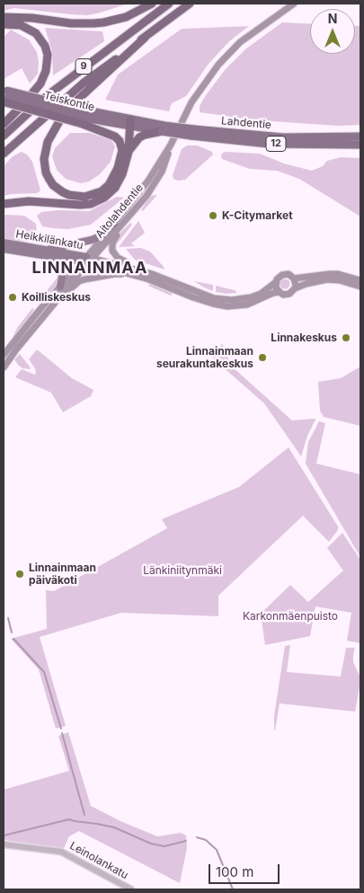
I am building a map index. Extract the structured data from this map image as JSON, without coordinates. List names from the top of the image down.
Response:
{
  "streets": {
    "highway": [
      "9",
      "Teiskontie",
      "Lahdentie",
      "12"
    ],
    "main road": ["Aitolahdentie", "Heikkilänkatu"],
    "street": ["Leinolankatu"]
  },
  "crossings": [
    ["Teiskontie", "Lahdentie"],
    ["Aitolahdentie", "Heikkilänkatu"]
  ],
  "districts": ["LINNAINMAA"],
  "parks": ["Länkiniitynmäki", "Karkonmäenpuisto"],
  "places": [
    "K-Citymarket",
    "Koilliskeskus",
    "Linnakeskus",
    "Linnainmaan seurakuntakeskus",
    "Linnainmaan päiväkoti"
  ],
  "scale_bar": "100 m",
  "north": "top"
}
